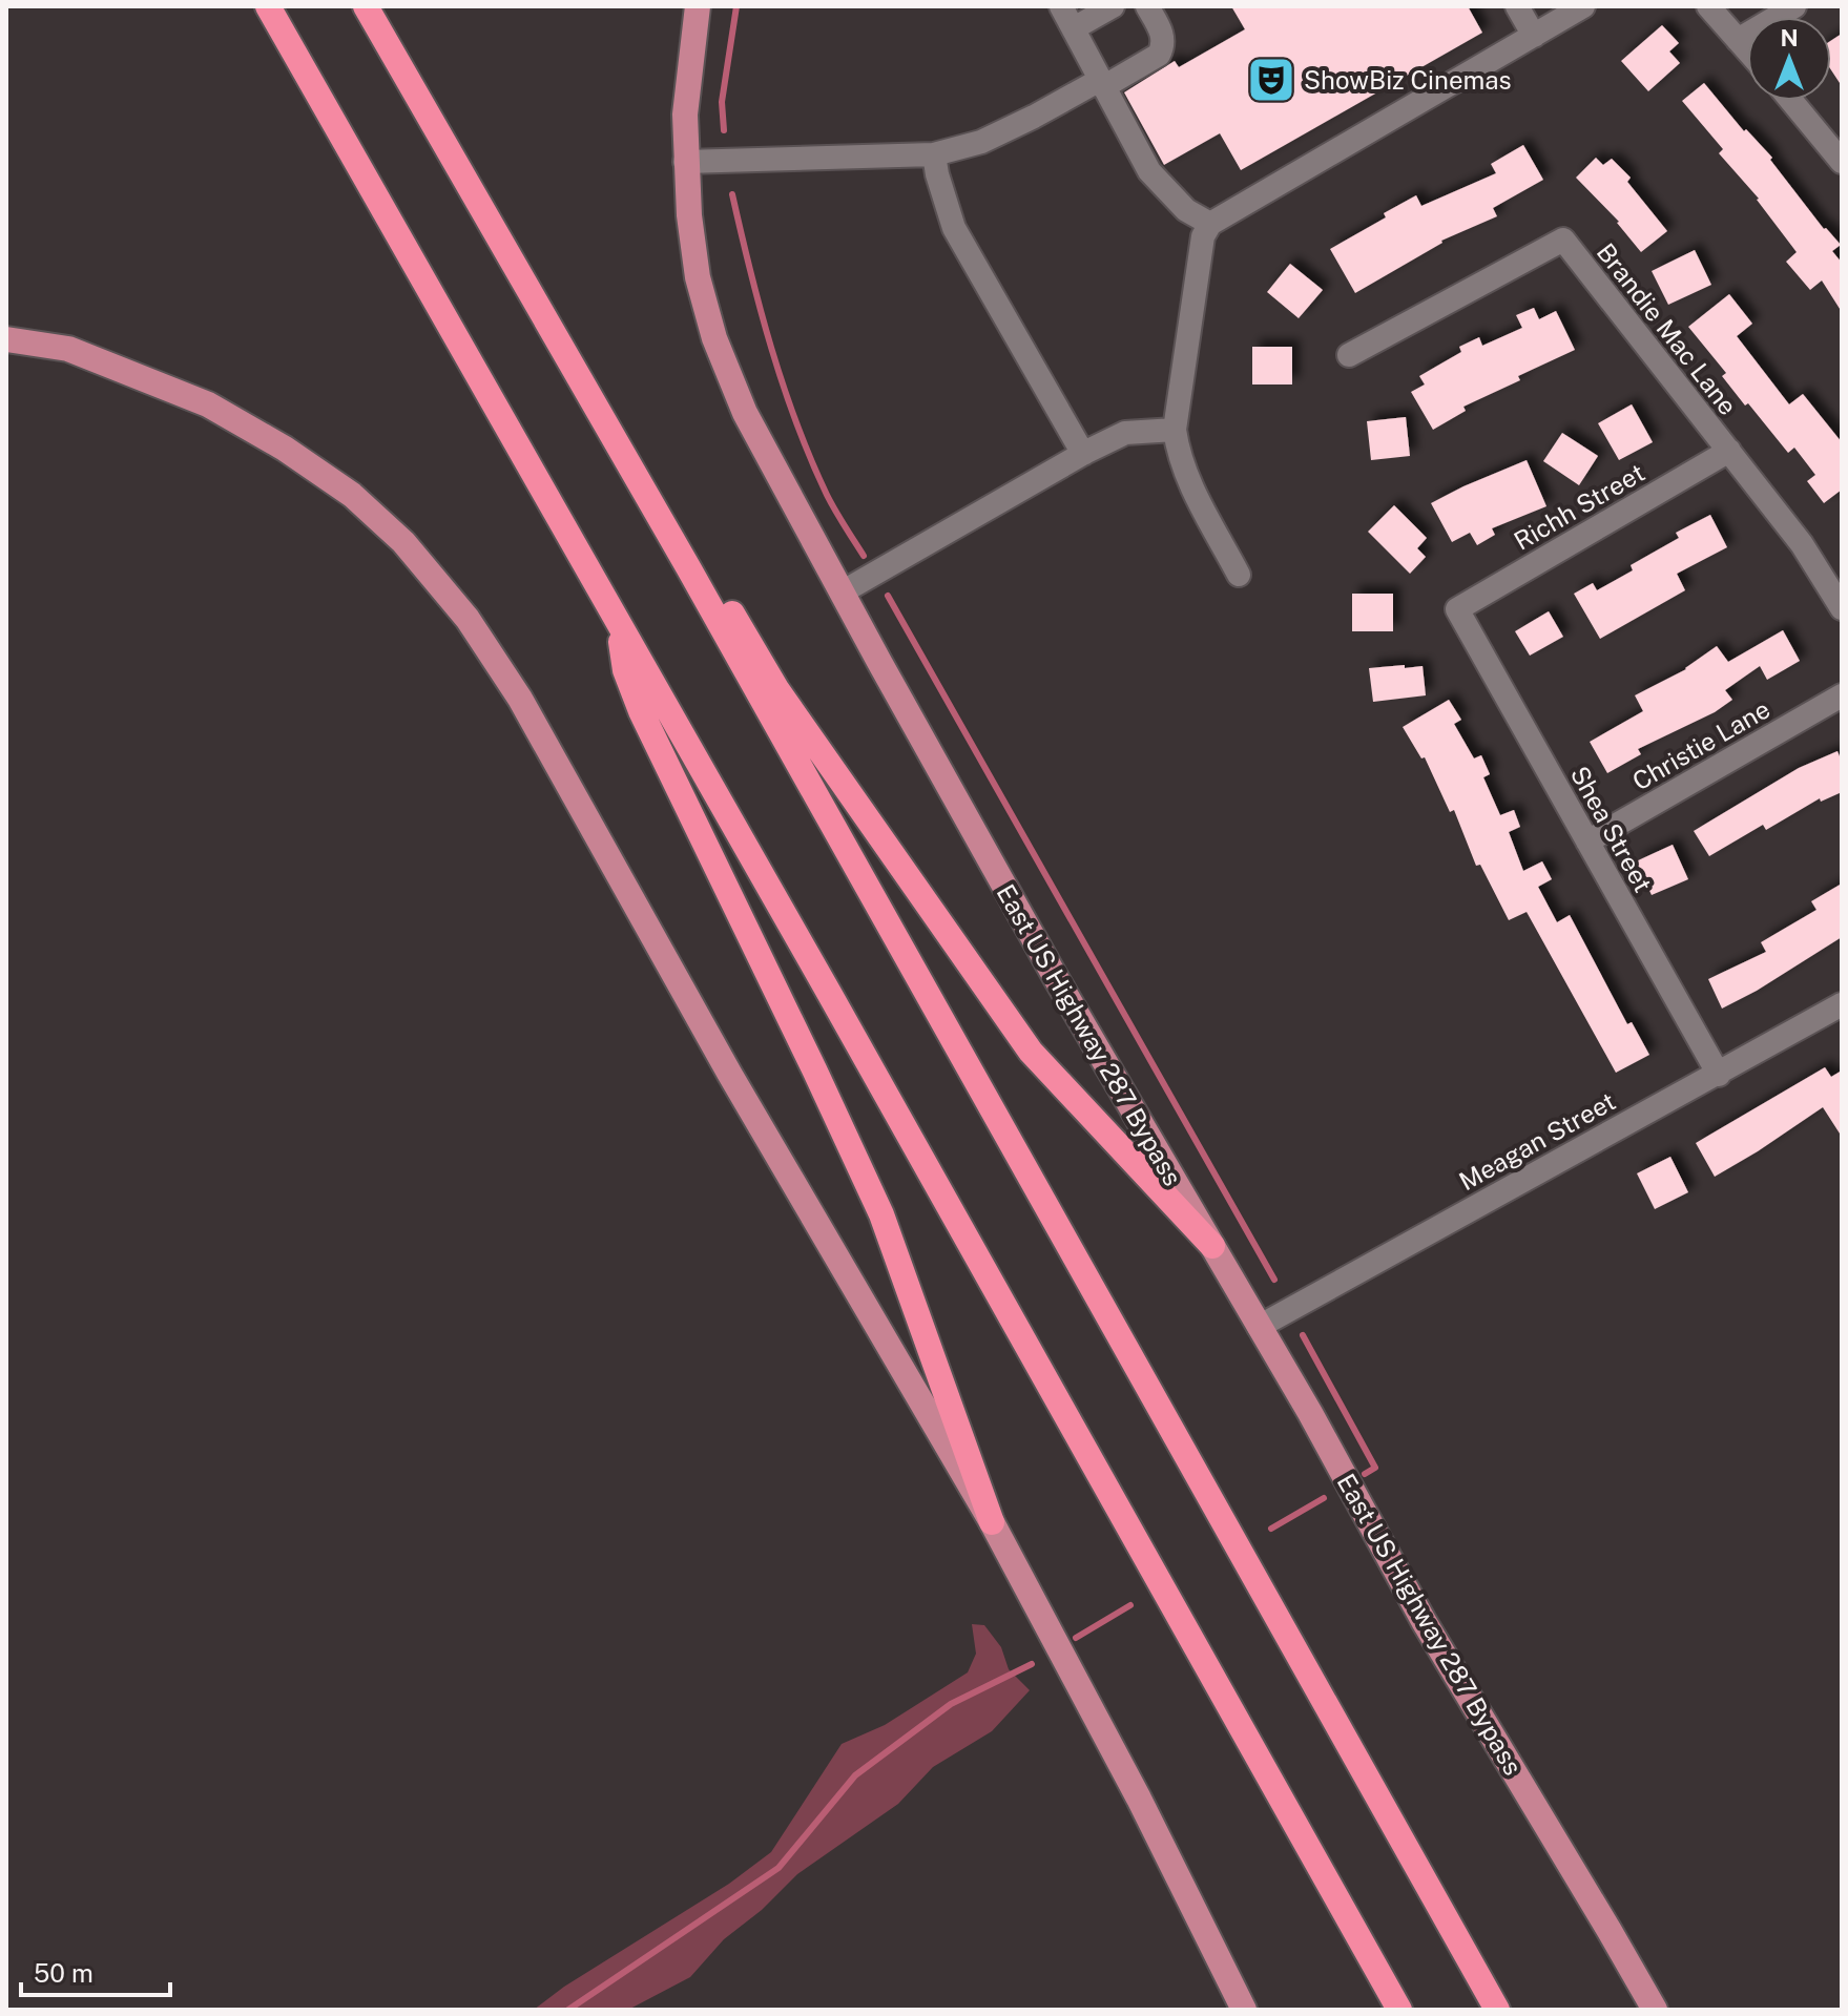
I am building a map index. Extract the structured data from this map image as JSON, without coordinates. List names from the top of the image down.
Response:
{
  "streets": {
    "main road": ["East US Highway 287 Bypass"],
    "street": [
      "Brandie Mac Lane",
      "Richh Street",
      "Christie Lane",
      "Shea Street",
      "Meagan Street"
    ]
  },
  "crossings": [
    ["Brandie Mac Lane", "Richh Street"],
    ["Richh Street", "Shea Street"],
    ["Christie Lane", "Shea Street"],
    ["Shea Street", "Meagan Street"],
    ["East US Highway 287 Bypass", "Meagan Street"]
  ],
  "places": {
    "theatre": ["ShowBiz Cinemas"]
  },
  "scale_bar": "50 m",
  "north": "top"
}
